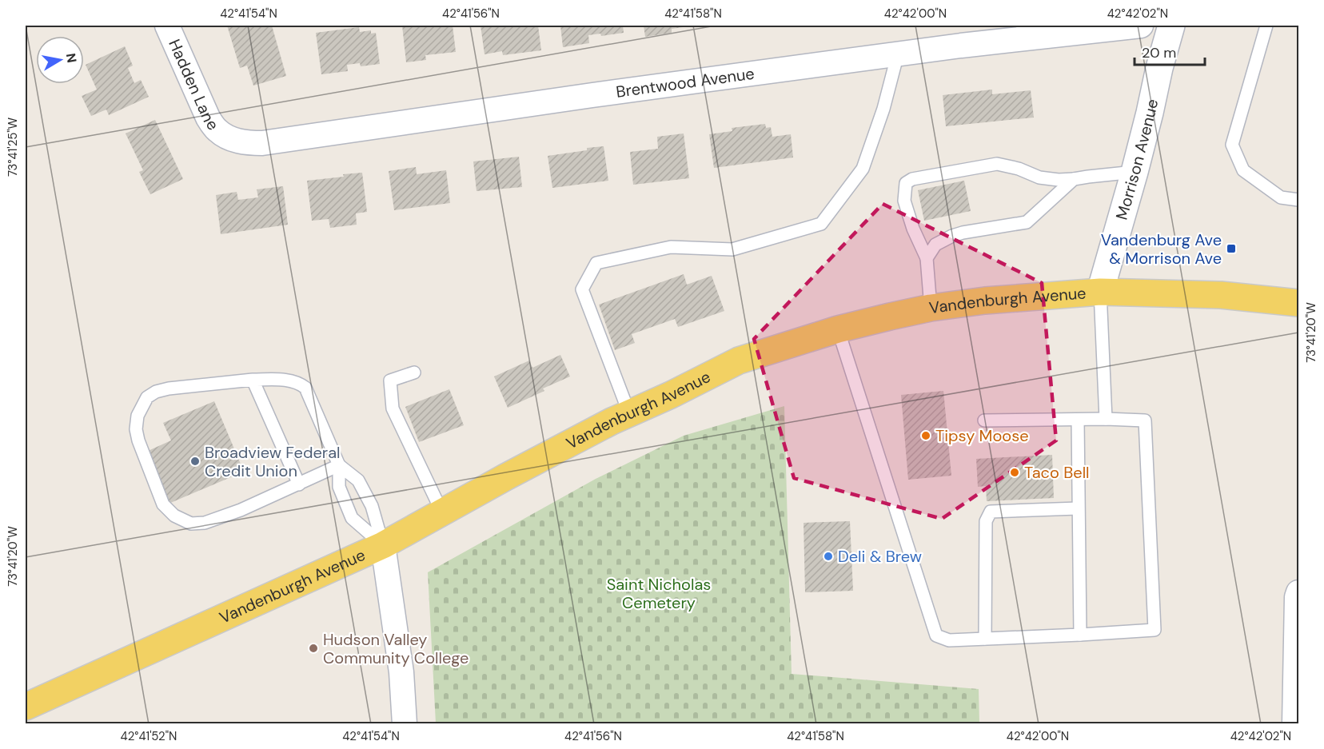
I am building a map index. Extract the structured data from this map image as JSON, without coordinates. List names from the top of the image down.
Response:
{
  "streets": {
    "main road": ["Vandenburgh Avenue"],
    "street": ["Brentwood Avenue", "Hadden Lane", "Morrison Avenue"]
  },
  "crossings": [
    ["Brentwood Avenue", "Hadden Lane"],
    ["Morrison Avenue", "Vandenburgh Avenue"]
  ],
  "parks": ["Saint Nicholas Cemetery"],
  "places": {
    "transit": ["Vandenburg Ave & Morrison Ave"],
    "other": [
      "Tipsy Moose",
      "Broadview Federal Credit Union",
      "Taco Bell",
      "Deli & Brew",
      "Hudson Valley Community College"
    ]
  },
  "scale_bar": "20 m",
  "north": "right",
  "coordinates": [
    "42°41'54\"N",
    "42°41'56\"N",
    "42°41'58\"N",
    "42°42'00\"N",
    "42°42'02\"N",
    "73°41'25\"W",
    "73°41'20\"W",
    "42°41'52\"N"
  ]
}
